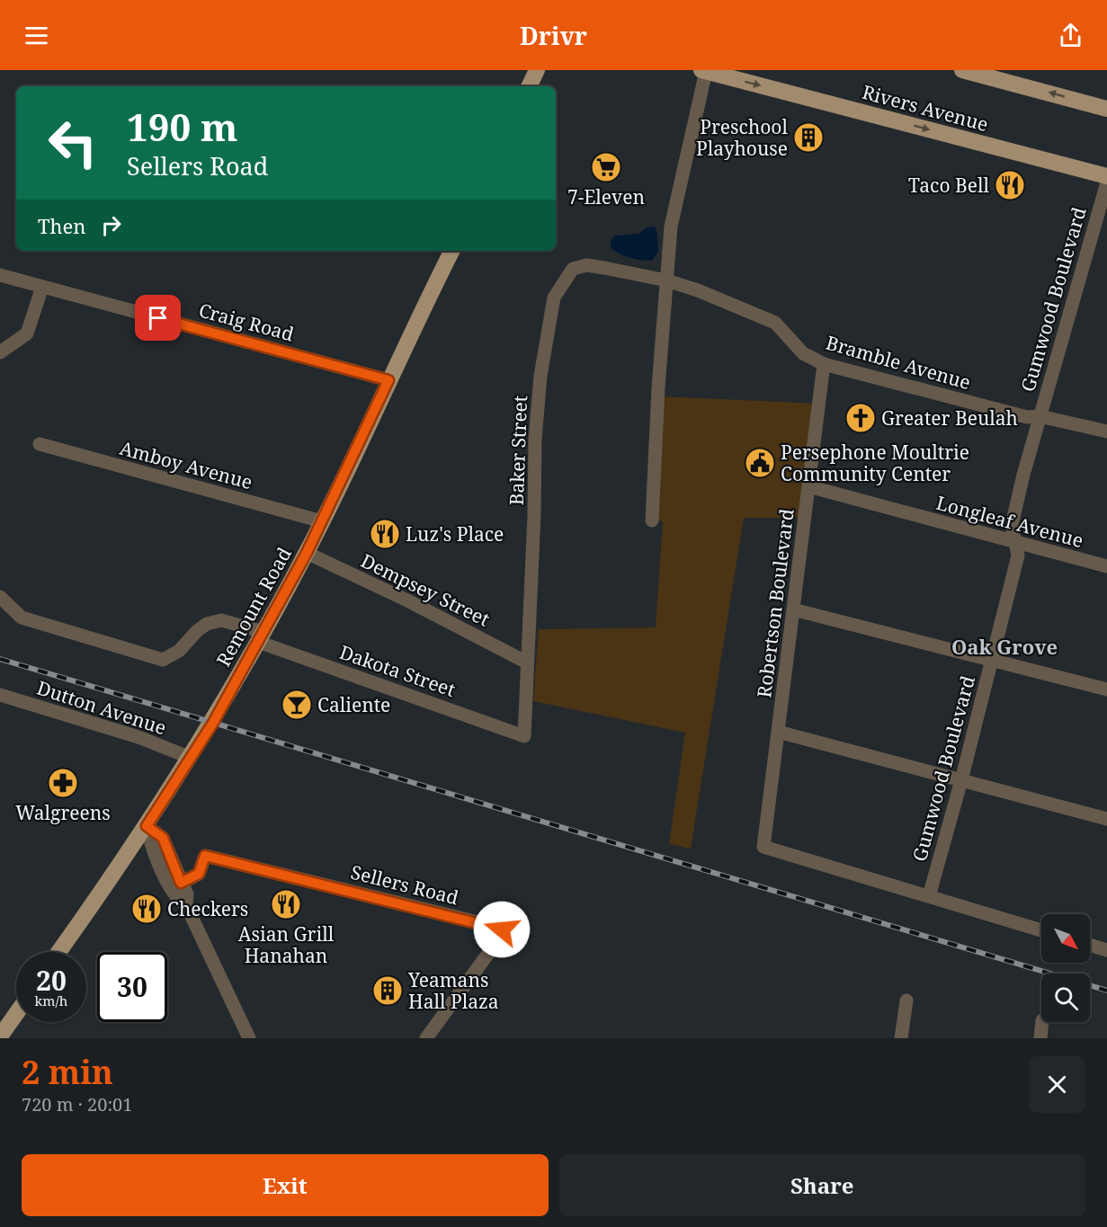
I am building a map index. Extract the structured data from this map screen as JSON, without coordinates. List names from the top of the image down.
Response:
{
  "streets": {
    "main road": ["Rivers Avenue", "Remount Road"],
    "street": [
      "Gumwood Boulevard",
      "Craig Road",
      "Bramble Avenue",
      "Baker Street",
      "Amboy Avenue",
      "Longleaf Avenue",
      "Dempsey Street",
      "Robertson Boulevard",
      "Dakota Street",
      "Dutton Avenue",
      "Sellers Road"
    ]
  },
  "crossings": [
    ["Gumwood Boulevard", "Bramble Avenue"],
    ["Gumwood Boulevard", "Longleaf Avenue"],
    ["Gumwood Boulevard", "Robertson Boulevard"],
    ["Craig Road", "Remount Road"],
    ["Bramble Avenue", "Baker Street"],
    ["Bramble Avenue", "Robertson Boulevard"],
    ["Baker Street", "Dempsey Street"],
    ["Baker Street", "Dakota Street"],
    ["Amboy Avenue", "Remount Road"],
    ["Longleaf Avenue", "Robertson Boulevard"],
    ["Dempsey Street", "Remount Road"],
    ["Remount Road", "Dakota Street"],
    ["Remount Road", "Dutton Avenue"]
  ],
  "districts": ["Oak Grove"],
  "places": {
    "building": ["Preschool Playhouse", "Yeamans Hall Plaza"],
    "supermarket": ["7-Eleven"],
    "restaurant": [
      "Taco Bell",
      "Luz's Place",
      "Asian Grill Hanahan",
      "Checkers"
    ],
    "church": ["Greater Beulah"],
    "public building": ["Persephone Moultrie Community Center"],
    "bar": ["Caliente"],
    "pharmacy": ["Walgreens"]
  },
  "north": "bottom right",
  "page": {
    "header": "Drivr",
    "turn": ["190 m", "Sellers Road"],
    "then": "Then",
    "speed": "20 km/h",
    "limit": "30",
    "heading": ["2 min", "720 m · 20:01"],
    "buttons": ["Exit", "Share"]
  }
}
